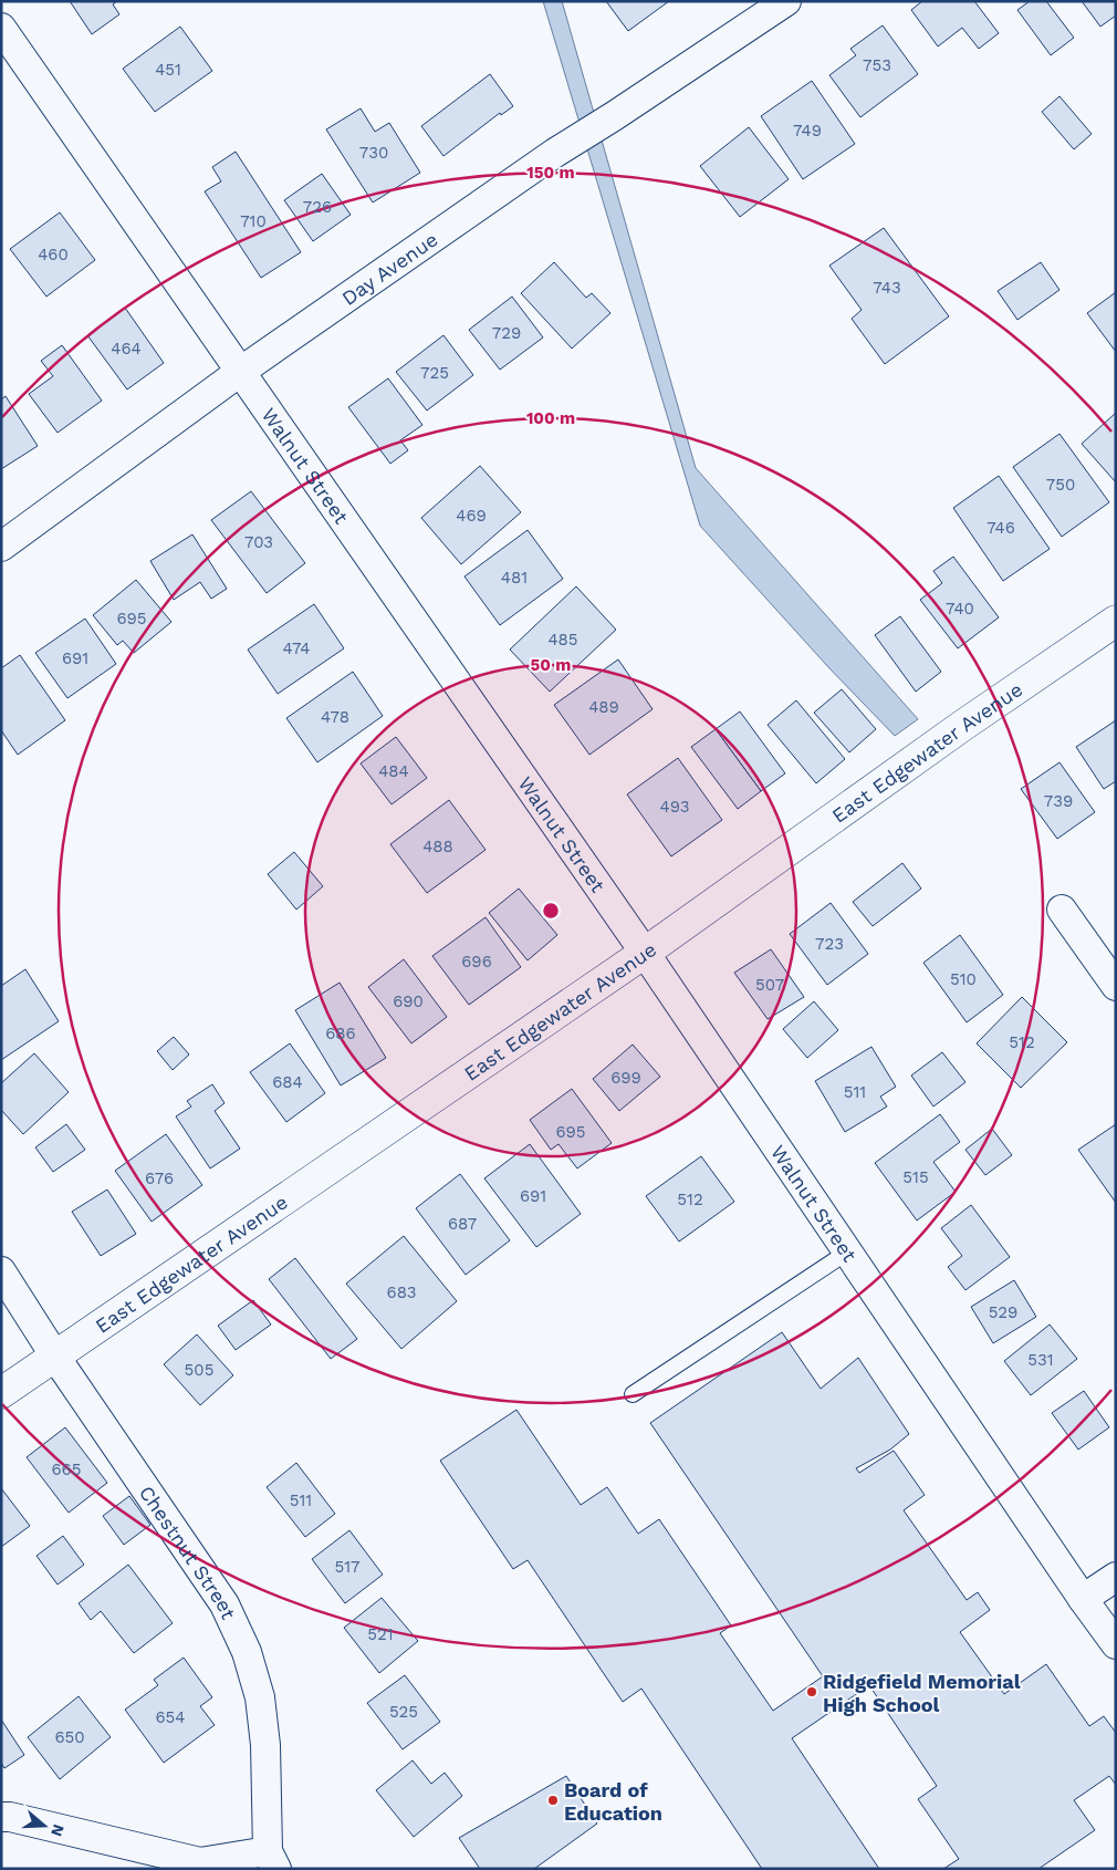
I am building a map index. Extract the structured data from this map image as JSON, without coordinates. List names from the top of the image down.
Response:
{
  "streets": {
    "street": [
      "Day Avenue",
      "Walnut Street",
      "East Edgewater Avenue",
      "Chestnut Street"
    ]
  },
  "crossings": [
    ["Day Avenue", "Walnut Street"],
    ["Walnut Street", "East Edgewater Avenue"],
    ["East Edgewater Avenue", "Chestnut Street"]
  ],
  "places": ["Ridgefield Memorial High School", "Board of Education"],
  "house_numbers": [
    "753",
    "451",
    "749",
    "730",
    "726",
    "710",
    "460",
    "743",
    "729",
    "464",
    "725",
    "750",
    "469",
    "746",
    "703",
    "481",
    "740",
    "695",
    "485",
    "474",
    "691",
    "489",
    "478",
    "484",
    "739",
    "493",
    "488",
    "723",
    "696",
    "510",
    "507",
    "690",
    "686",
    "512",
    "699",
    "684",
    "511",
    "695",
    "515",
    "676",
    "691",
    "512",
    "687",
    "683",
    "529",
    "531",
    "505",
    "665",
    "511",
    "517",
    "521",
    "525",
    "654",
    "650"
  ],
  "north": "right",
  "rings": ["150 m", "100 m", "50 m"]
}
